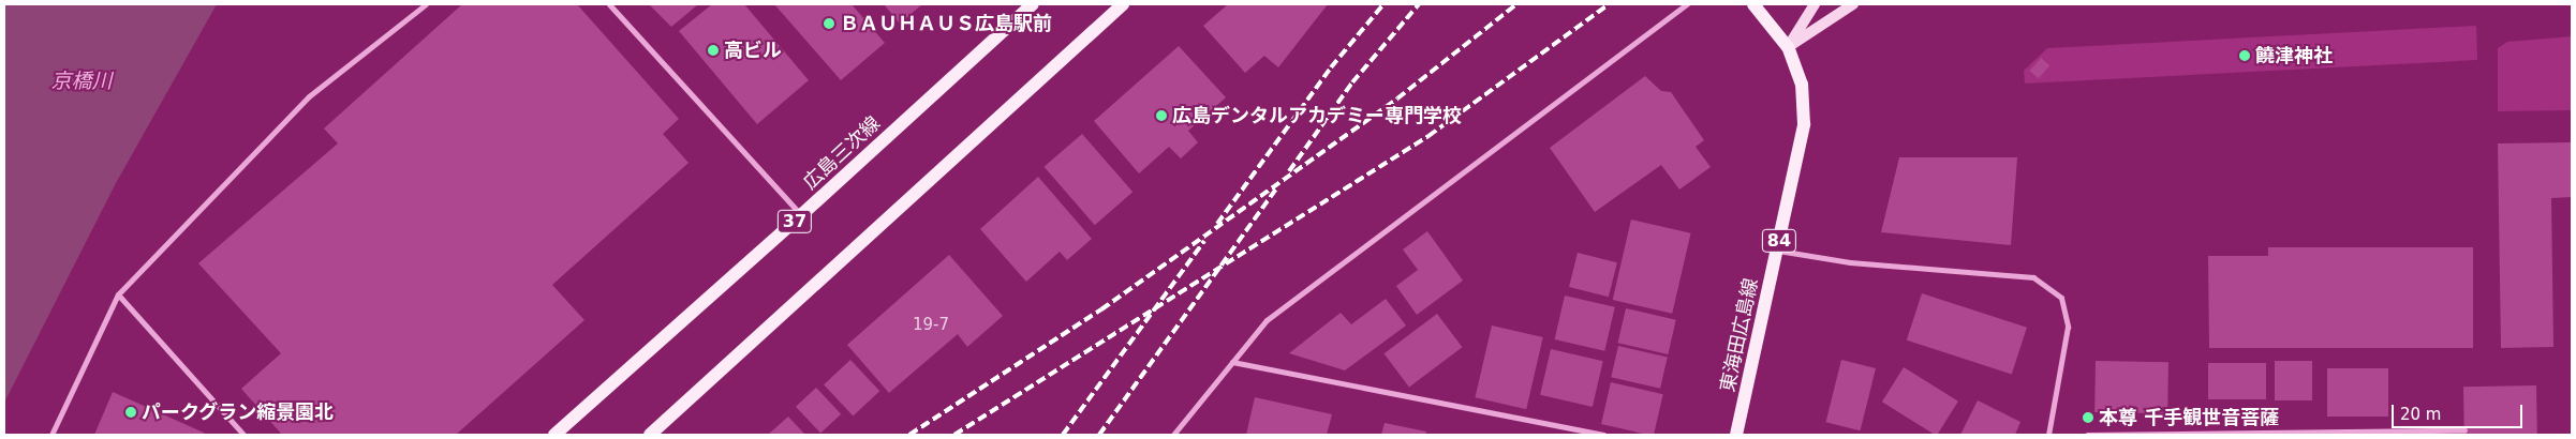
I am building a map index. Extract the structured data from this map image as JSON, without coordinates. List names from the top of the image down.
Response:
{
  "streets": {
    "main road": [
      "広島三次線",
      "37",
      "84",
      "東海田広島線"
    ]
  },
  "water": ["京橋川"],
  "places": [
    "ＢＡＵＨＡＵＳ広島駅前",
    "高ビル",
    "饒津神社",
    "広島デンタルアカデミー専門学校",
    "パークグラン縮景園北",
    "本尊 千手観世音菩薩"
  ],
  "house_numbers": ["19-7"],
  "scale_bar": "20 m"
}
